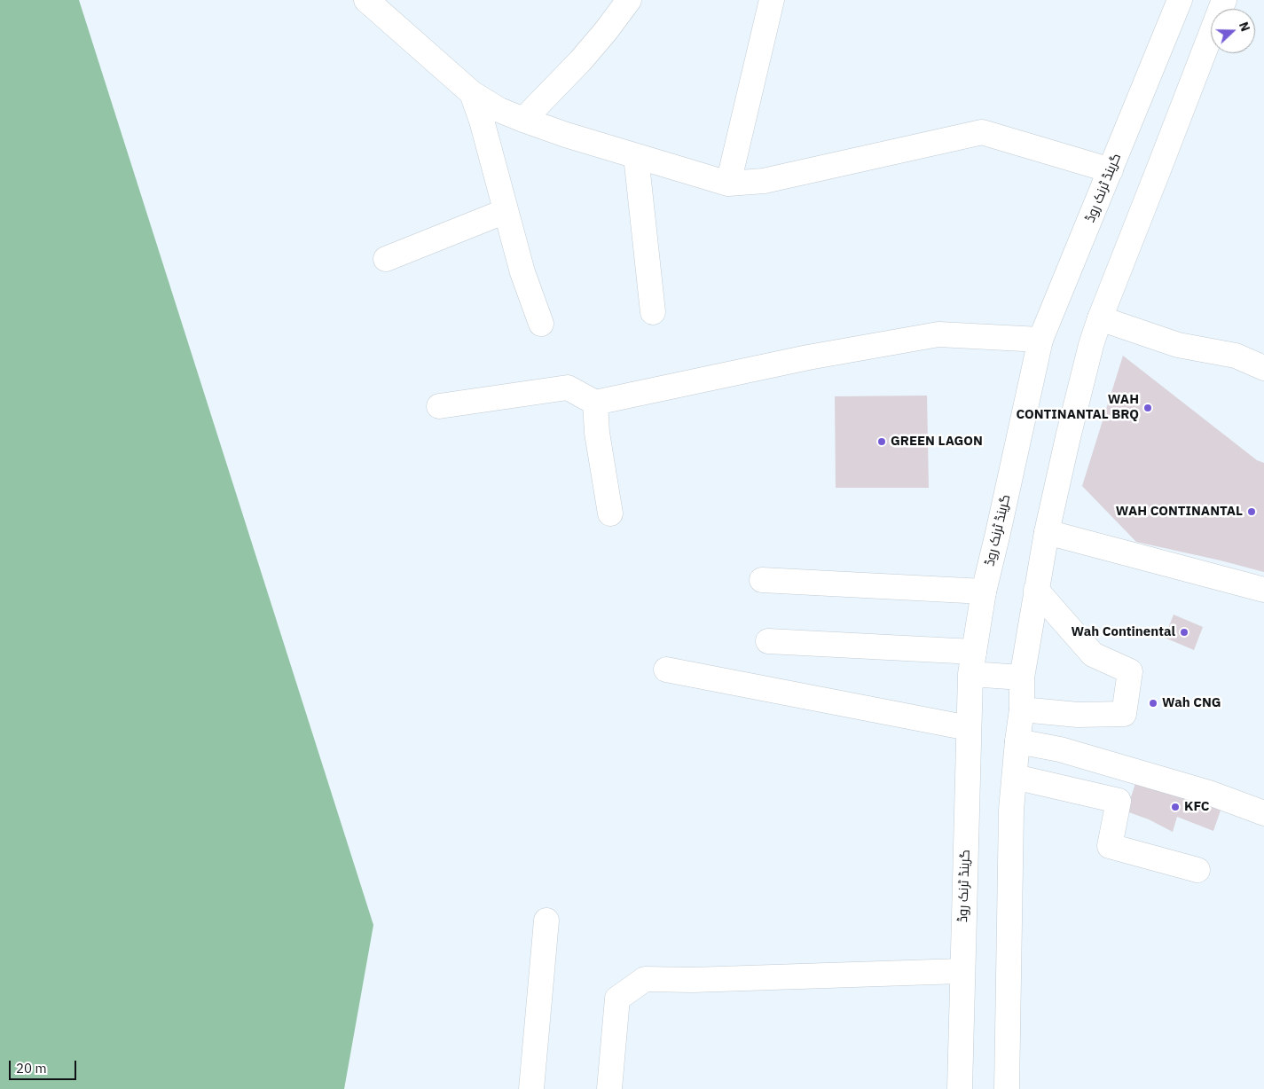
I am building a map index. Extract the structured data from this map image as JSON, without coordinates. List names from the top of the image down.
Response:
{
  "streets": {
    "main road": ["گرینڈ ٹرنک روڈ"]
  },
  "places": [
    "WAH CONTINANTAL BRQ",
    "GREEN LAGON",
    "WAH CONTINANTAL",
    "Wah Continental",
    "Wah CNG",
    "KFC"
  ],
  "scale_bar": "20 m",
  "north": "right"
}
